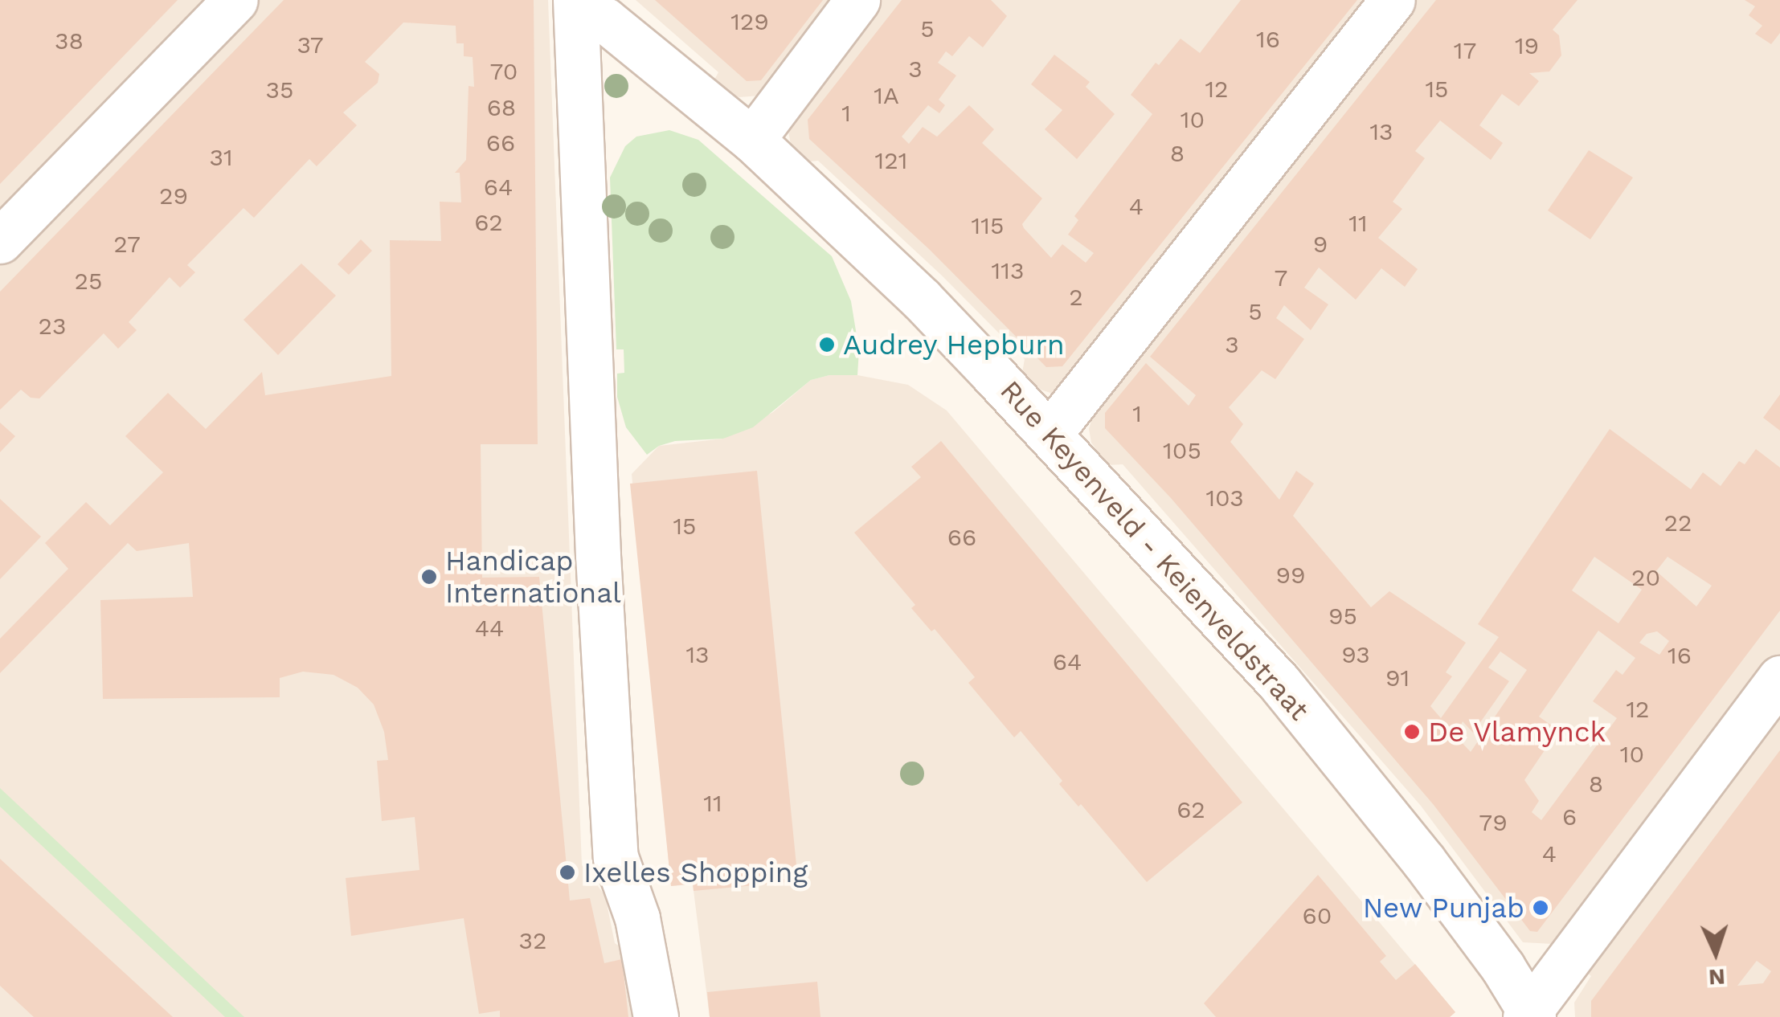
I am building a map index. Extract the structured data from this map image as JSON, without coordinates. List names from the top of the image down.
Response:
{
  "streets": {
    "street": ["Rue Keyenveld - Keienveldstraat"]
  },
  "places": [
    "Audrey Hepburn",
    "Handicap International",
    "De Vlamynck",
    "Ixelles Shopping",
    "New Punjab"
  ],
  "house_numbers": [
    "129",
    "5",
    "16",
    "38",
    "37",
    "19",
    "17",
    "3",
    "70",
    "12",
    "15",
    "35",
    "1A",
    "68",
    "1",
    "10",
    "13",
    "66",
    "8",
    "31",
    "121",
    "64",
    "29",
    "4",
    "62",
    "11",
    "115",
    "27",
    "9",
    "113",
    "7",
    "25",
    "2",
    "5",
    "23",
    "3",
    "1",
    "105",
    "103",
    "22",
    "15",
    "66",
    "99",
    "20",
    "95",
    "44",
    "13",
    "93",
    "16",
    "64",
    "91",
    "12",
    "10",
    "8",
    "11",
    "62",
    "6",
    "79",
    "4",
    "60",
    "32"
  ],
  "north": "bottom"
}
